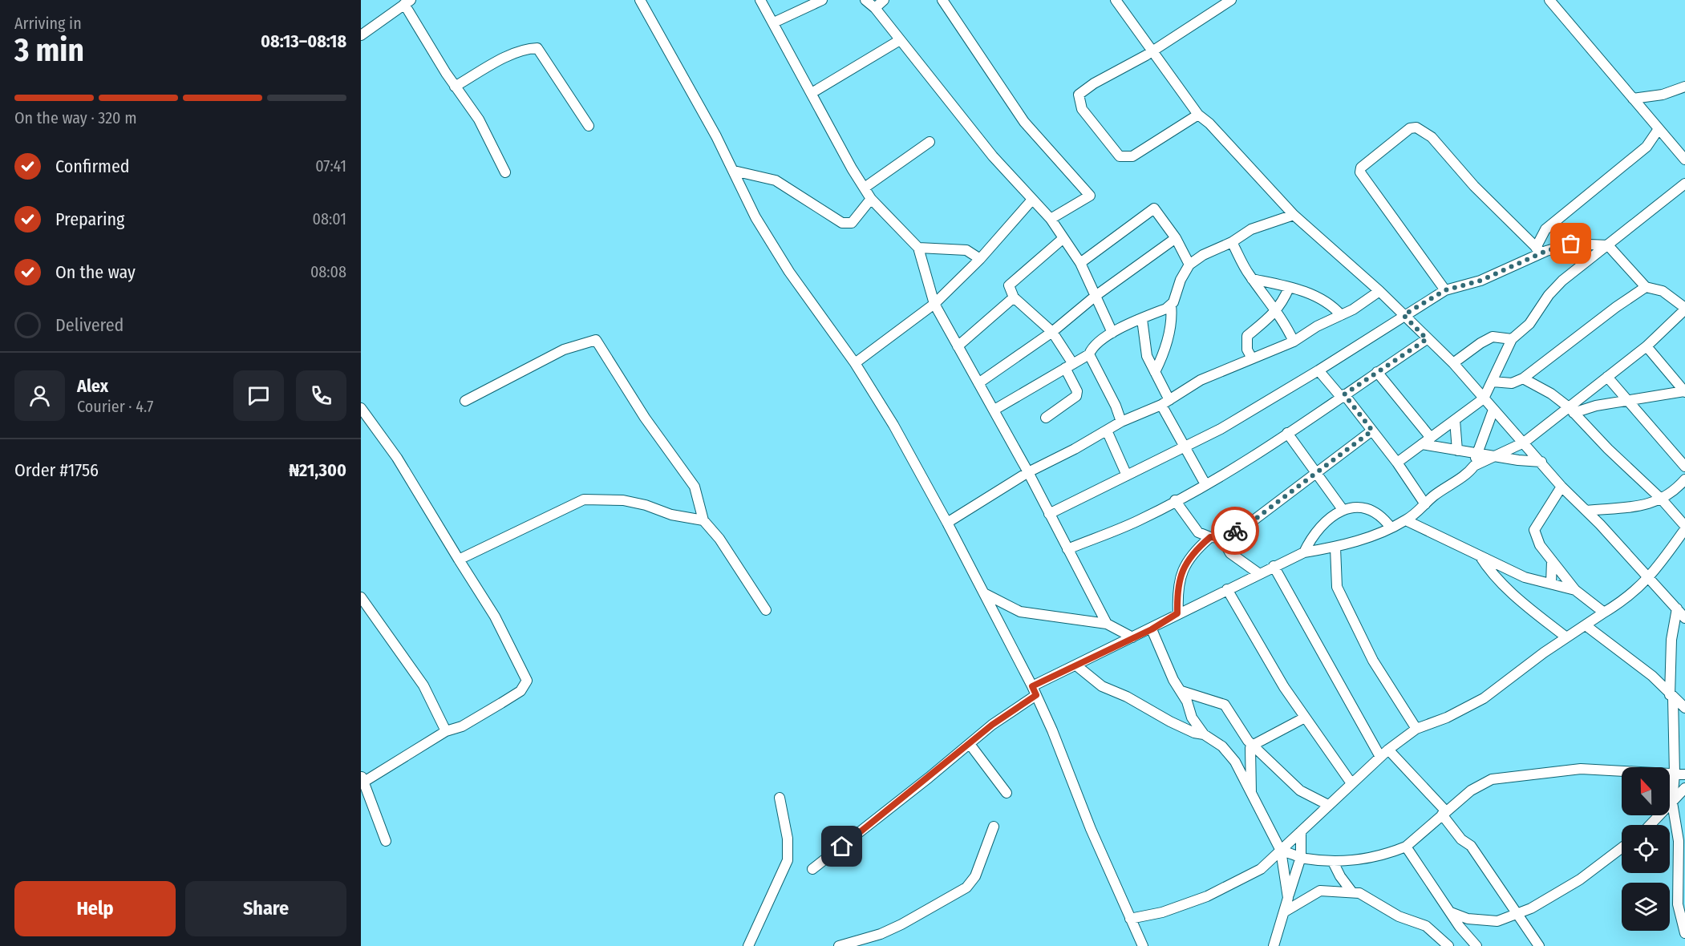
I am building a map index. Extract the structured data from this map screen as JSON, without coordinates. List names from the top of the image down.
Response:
{
  "north": "top",
  "page": {
    "heading": ["3 min", "Arriving in", "08:13–08:18"],
    "panel": [
      "Alex",
      "Courier · 4.7",
      "Order #1756",
      "₦21,300"
    ],
    "bar": "On the way · 320 m",
    "list": [
      ["Confirmed", "07:41"],
      ["Preparing", "08:01"],
      ["On the way", "08:08"],
      "Delivered"
    ],
    "buttons": ["Help", "Share"]
  }
}
